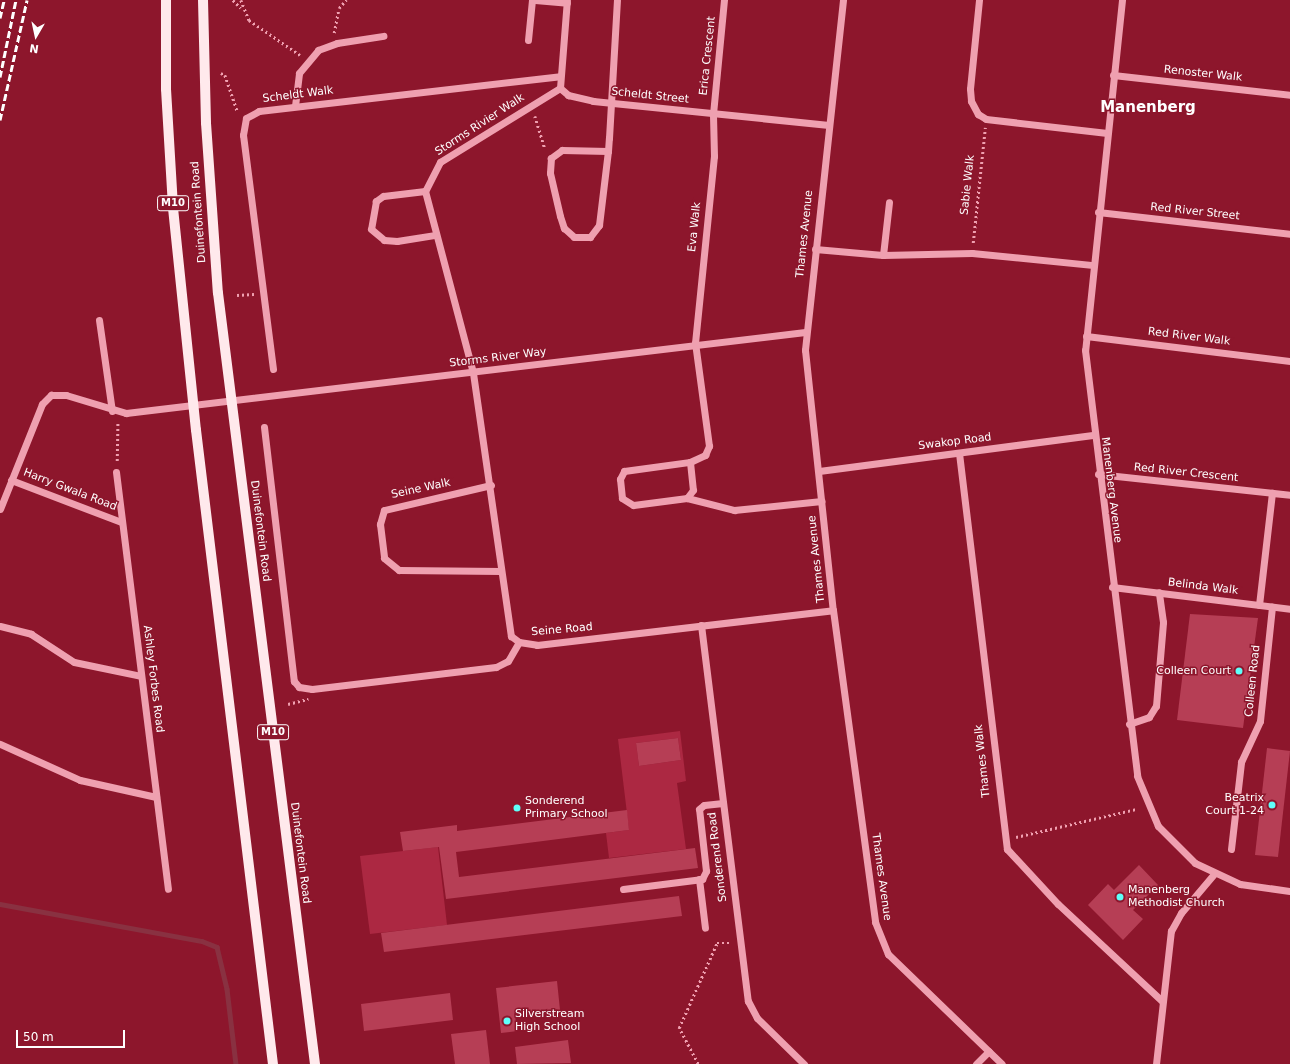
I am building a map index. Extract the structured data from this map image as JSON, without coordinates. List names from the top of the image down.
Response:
{
  "streets": {
    "main road": ["M10", "Duinefontein Road"],
    "street": [
      "Erica Crescent",
      "Renoster Walk",
      "Scheldt Walk",
      "Scheldt Street",
      "Storms Rivier Walk",
      "Red River Street",
      "Eva Walk",
      "Thames Avenue",
      "Red River Walk",
      "Storms River Way",
      "Swakop Road",
      "Red River Crescent",
      "Seine Walk",
      "Harry Gwala Road",
      "Manenberg Avenue",
      "Belinda Walk",
      "Seine Road",
      "Ashley Forbes Road",
      "Colleen Road",
      "Thames Walk",
      "Sonderend Road"
    ],
    "path": ["Sabie Walk"]
  },
  "crossings": [
    ["Erica Crescent", "Scheldt Street"],
    ["Erica Crescent", "Eva Walk"],
    ["Renoster Walk", "Manenberg Avenue"],
    ["Scheldt Street", "Storms Rivier Walk"],
    ["Scheldt Street", "Eva Walk"],
    ["Scheldt Street", "Thames Avenue"],
    ["M10", "Storms River Way"],
    ["Duinefontein Road", "Storms River Way"],
    ["Red River Street", "Manenberg Avenue"],
    ["Eva Walk", "Storms River Way"],
    ["Thames Avenue", "Storms River Way"],
    ["Thames Avenue", "Swakop Road"],
    ["Thames Avenue", "Seine Road"],
    ["Red River Walk", "Manenberg Avenue"],
    ["Storms River Way", "Seine Road"],
    ["Swakop Road", "Manenberg Avenue"],
    ["Swakop Road", "Thames Walk"],
    ["Red River Crescent", "Manenberg Avenue"],
    ["Seine Walk", "Seine Road"],
    ["Harry Gwala Road", "Ashley Forbes Road"],
    ["Manenberg Avenue", "Belinda Walk"],
    ["Belinda Walk", "Colleen Road"],
    ["Seine Road", "Sonderend Road"]
  ],
  "districts": ["Manenberg"],
  "places": [
    "Colleen Court",
    "Beatrix Court 1-24",
    "Sonderend Primary School",
    "Manenberg Methodist Church",
    "Silverstream High School"
  ],
  "scale_bar": "50 m",
  "north": "bottom"
}
